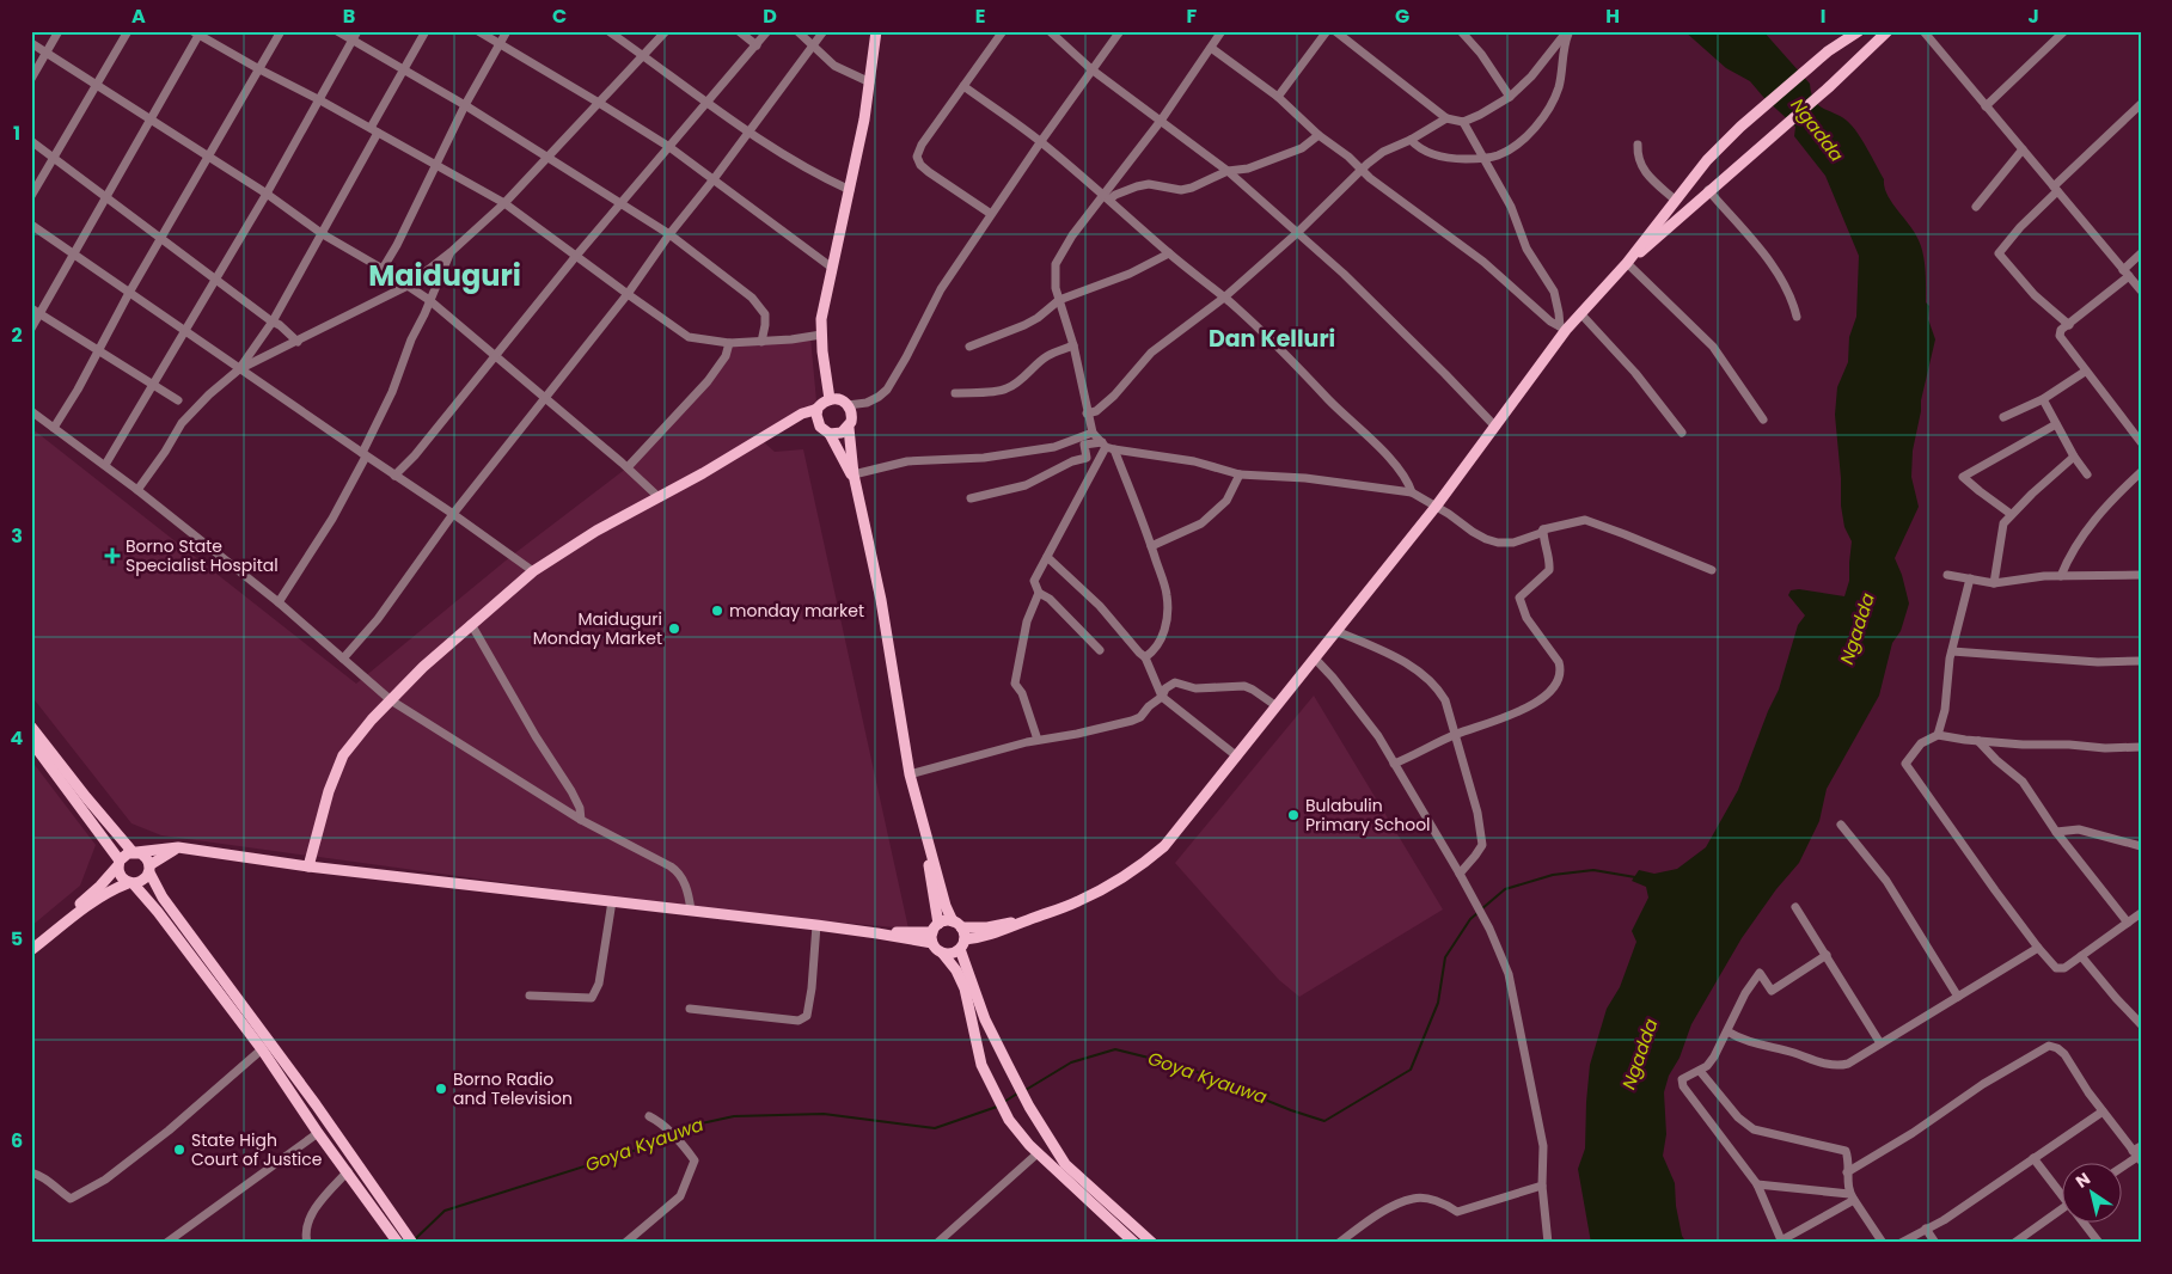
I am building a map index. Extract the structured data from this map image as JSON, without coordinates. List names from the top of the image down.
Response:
{
  "districts": ["Maiduguri", "Dan Kelluri"],
  "water": ["Ngadda", "Goya Kyauwa"],
  "places": {
    "health": ["Borno State Specialist Hospital"],
    "other": [
      "monday market",
      "Maiduguri Monday Market",
      "Bulabulin Primary School",
      "Borno Radio and Television",
      "State High Court of Justice"
    ]
  },
  "north": "top left",
  "grid": {
    "columns": [
      "A",
      "B",
      "C",
      "D",
      "E",
      "F",
      "G",
      "H",
      "I",
      "J"
    ],
    "rows": [
      "1",
      "2",
      "3",
      "4",
      "5",
      "6"
    ]
  }
}
